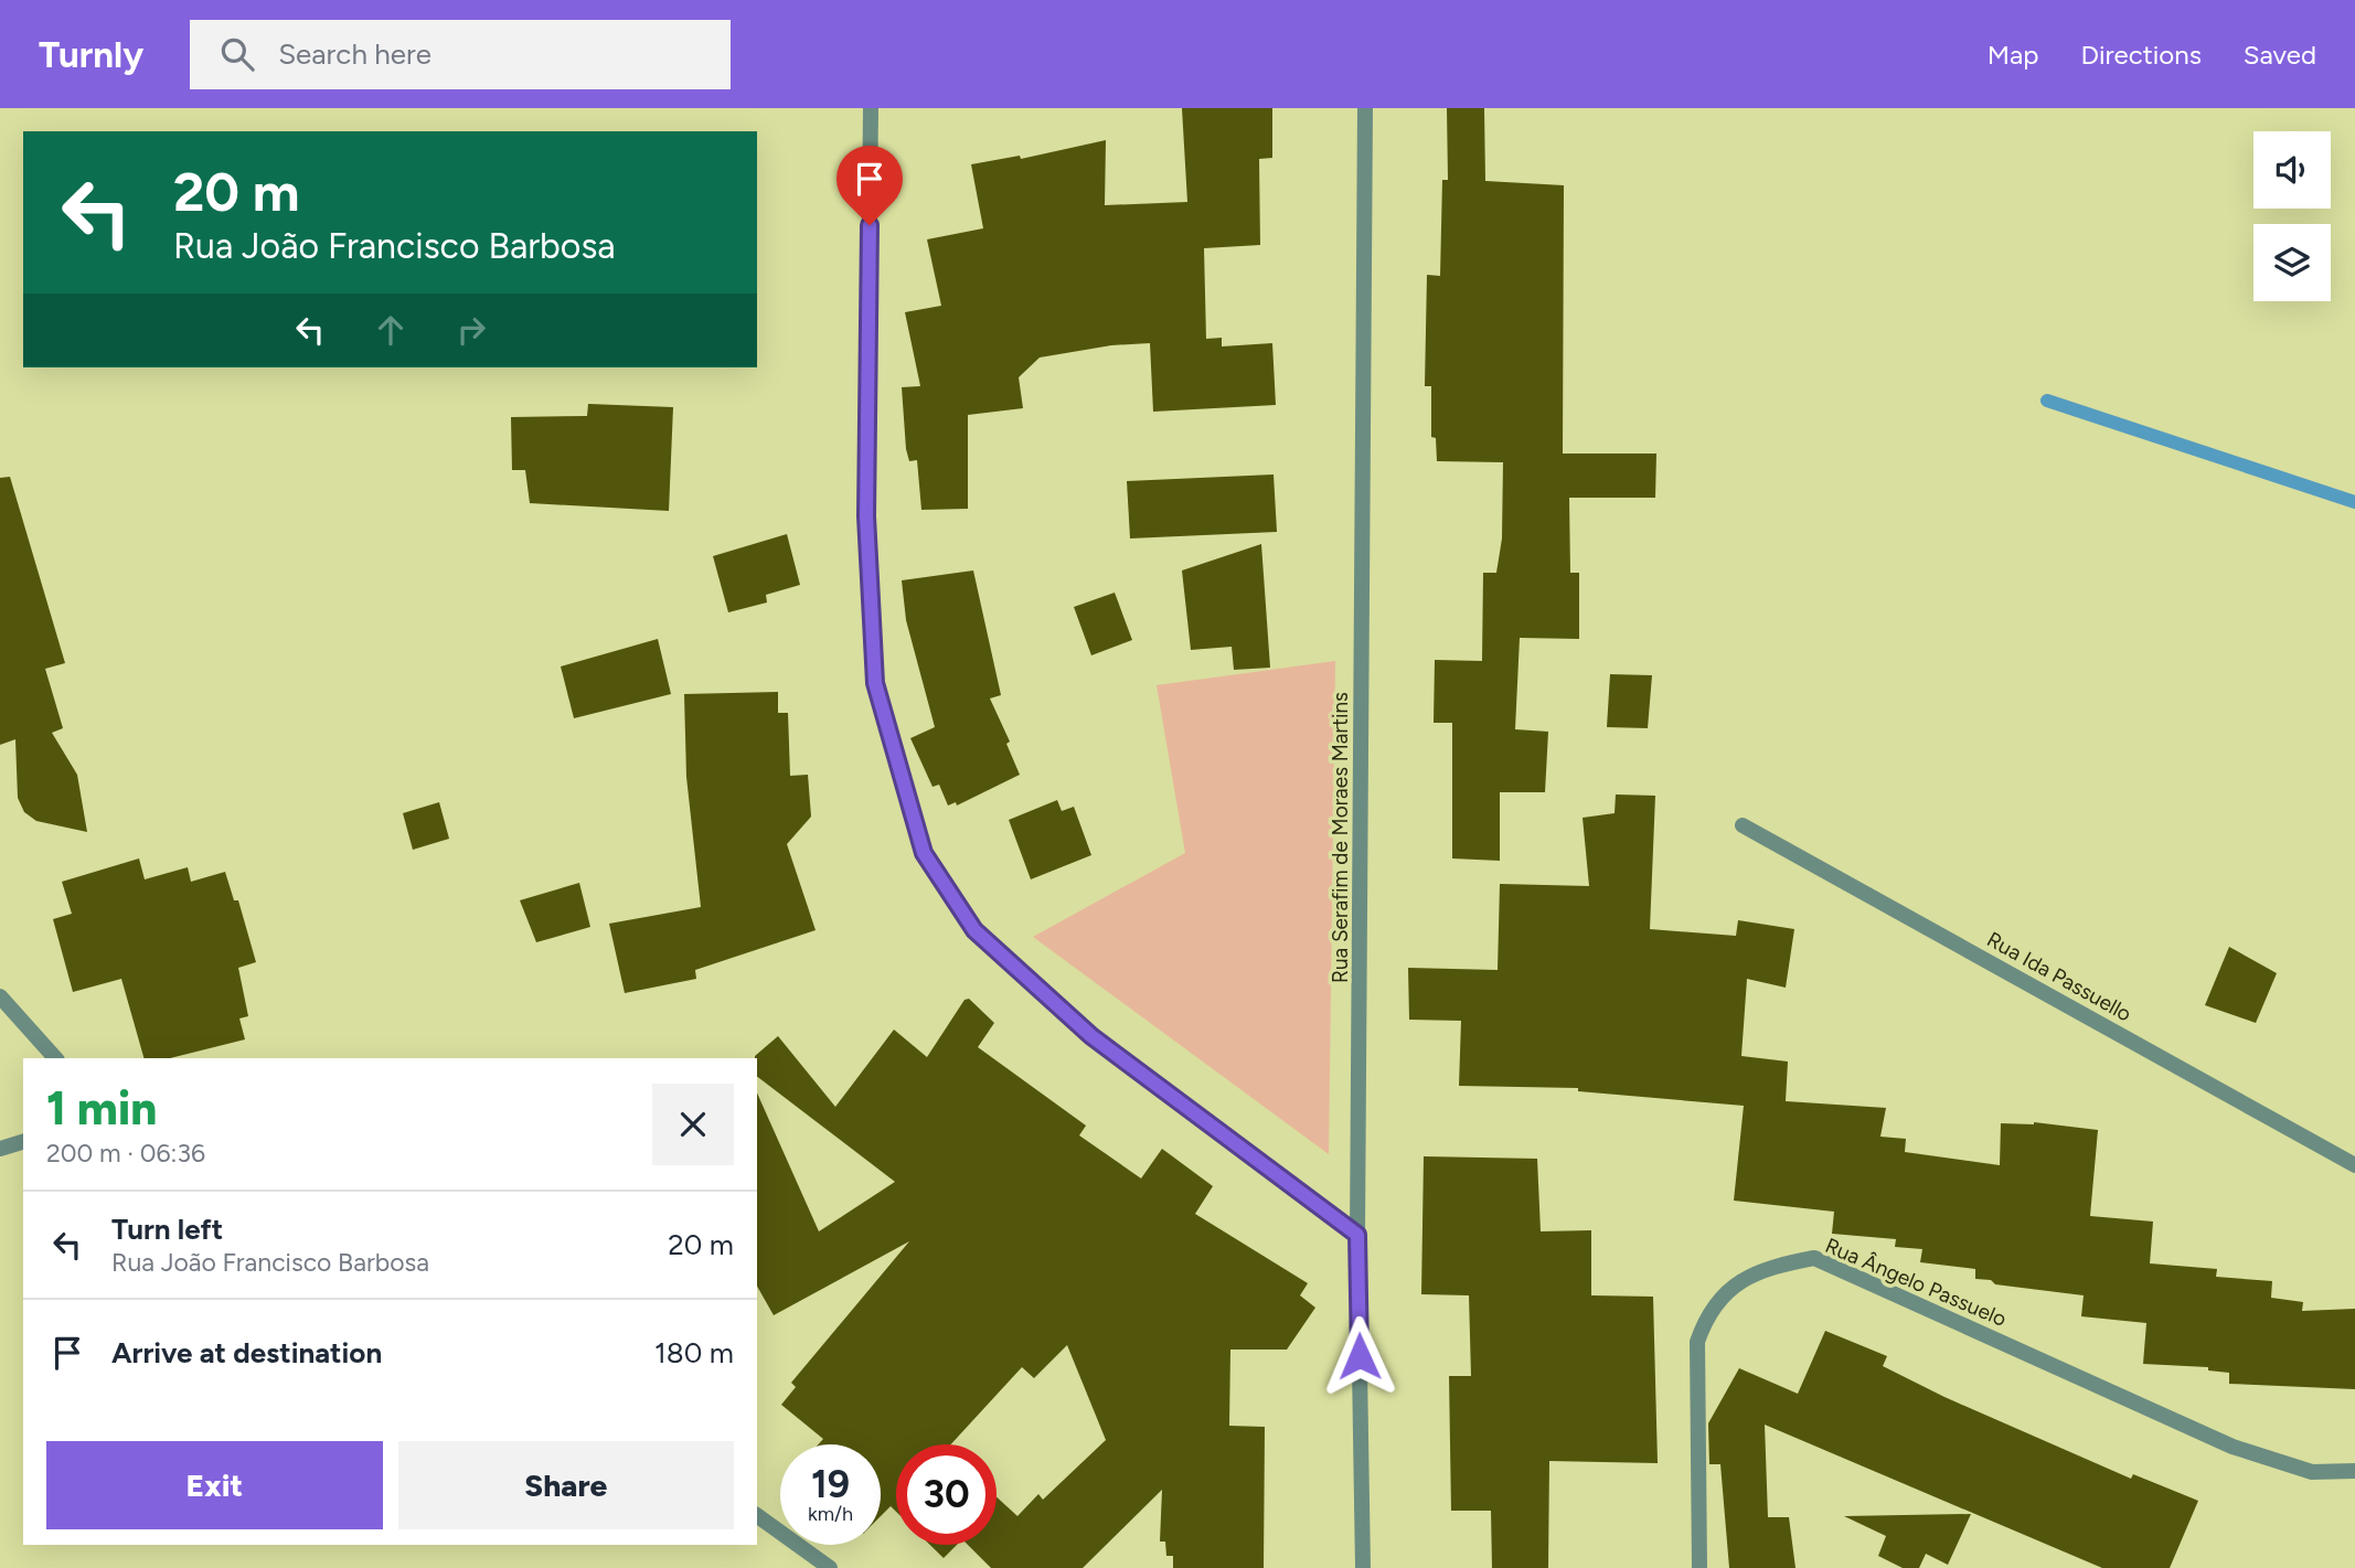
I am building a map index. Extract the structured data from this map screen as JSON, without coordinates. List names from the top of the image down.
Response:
{
  "streets": {
    "street": ["Rua Serafim de Moraes Martins", "Rua Ida Passuello", "Rua Ângelo Passuelo"]
  },
  "page": {
    "header": "Turnly",
    "search": "Search here",
    "nav": ["Map", "Directions", "Saved"],
    "turn": ["20 m", "Rua João Francisco Barbosa"],
    "heading": ["1 min", "200 m · 06:36"],
    "list": [
      {
        "name": "Turn left",
        "note": "Rua João Francisco Barbosa",
        "value": "20 m"
      },
      {
        "name": "Arrive at destination",
        "value": "180 m"
      }
    ],
    "buttons": ["Exit", "Share"],
    "speed": "19 km/h",
    "limit": "30"
  }
}
